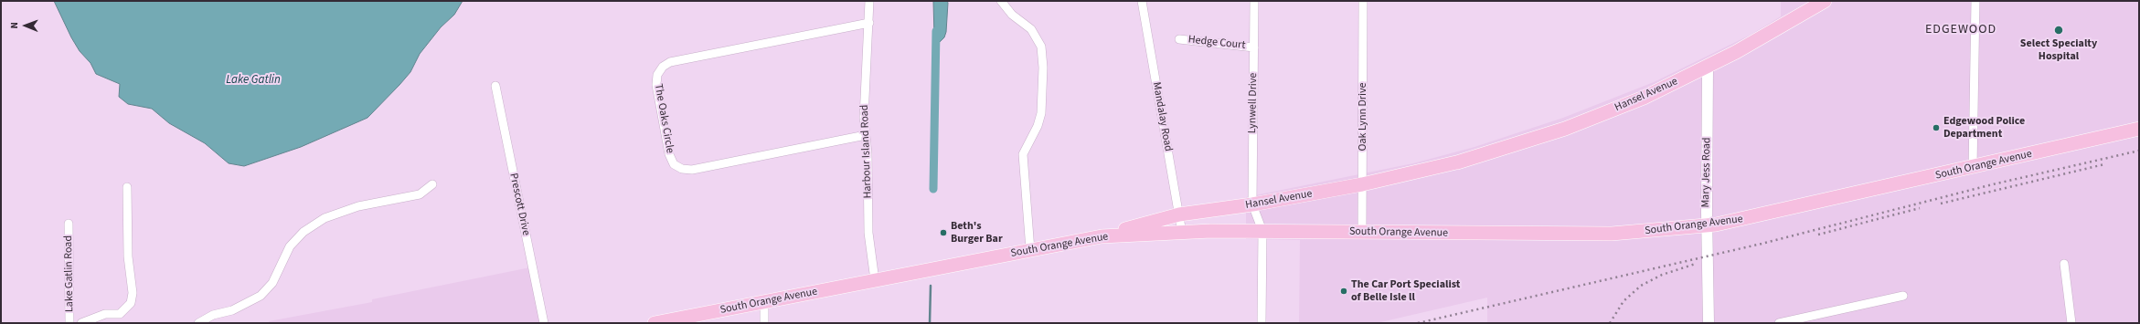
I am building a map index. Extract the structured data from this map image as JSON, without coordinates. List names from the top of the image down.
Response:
{
  "streets": {
    "main road": ["Hansel Avenue", "South Orange Avenue"],
    "street": [
      "Hedge Court",
      "Lynwell Drive",
      "Mandalay Road",
      "Oak Lynn Drive",
      "The Oaks Circle",
      "Harbour Island Road",
      "Mary Jess Road",
      "Prescott Drive",
      "Lake Gatlin Road"
    ]
  },
  "crossings": [
    ["Hedge Court", "Lynwell Drive"],
    ["Hansel Avenue", "Lynwell Drive"],
    ["Hansel Avenue", "Mandalay Road"],
    ["Hansel Avenue", "Oak Lynn Drive"],
    ["Hansel Avenue", "South Orange Avenue"],
    ["Hansel Avenue", "Mary Jess Road"],
    ["Mandalay Road", "South Orange Avenue"],
    ["Oak Lynn Drive", "South Orange Avenue"],
    ["The Oaks Circle", "Harbour Island Road"],
    ["Harbour Island Road", "South Orange Avenue"],
    ["South Orange Avenue", "Mary Jess Road"]
  ],
  "districts": ["EDGEWOOD"],
  "water": ["Lake Gatlin"],
  "places": [
    "Select Specialty Hospital",
    "Edgewood Police Department",
    "Beth's Burger Bar",
    "The Car Port Specialist of Belle Isle ll"
  ],
  "north": "left"
}
